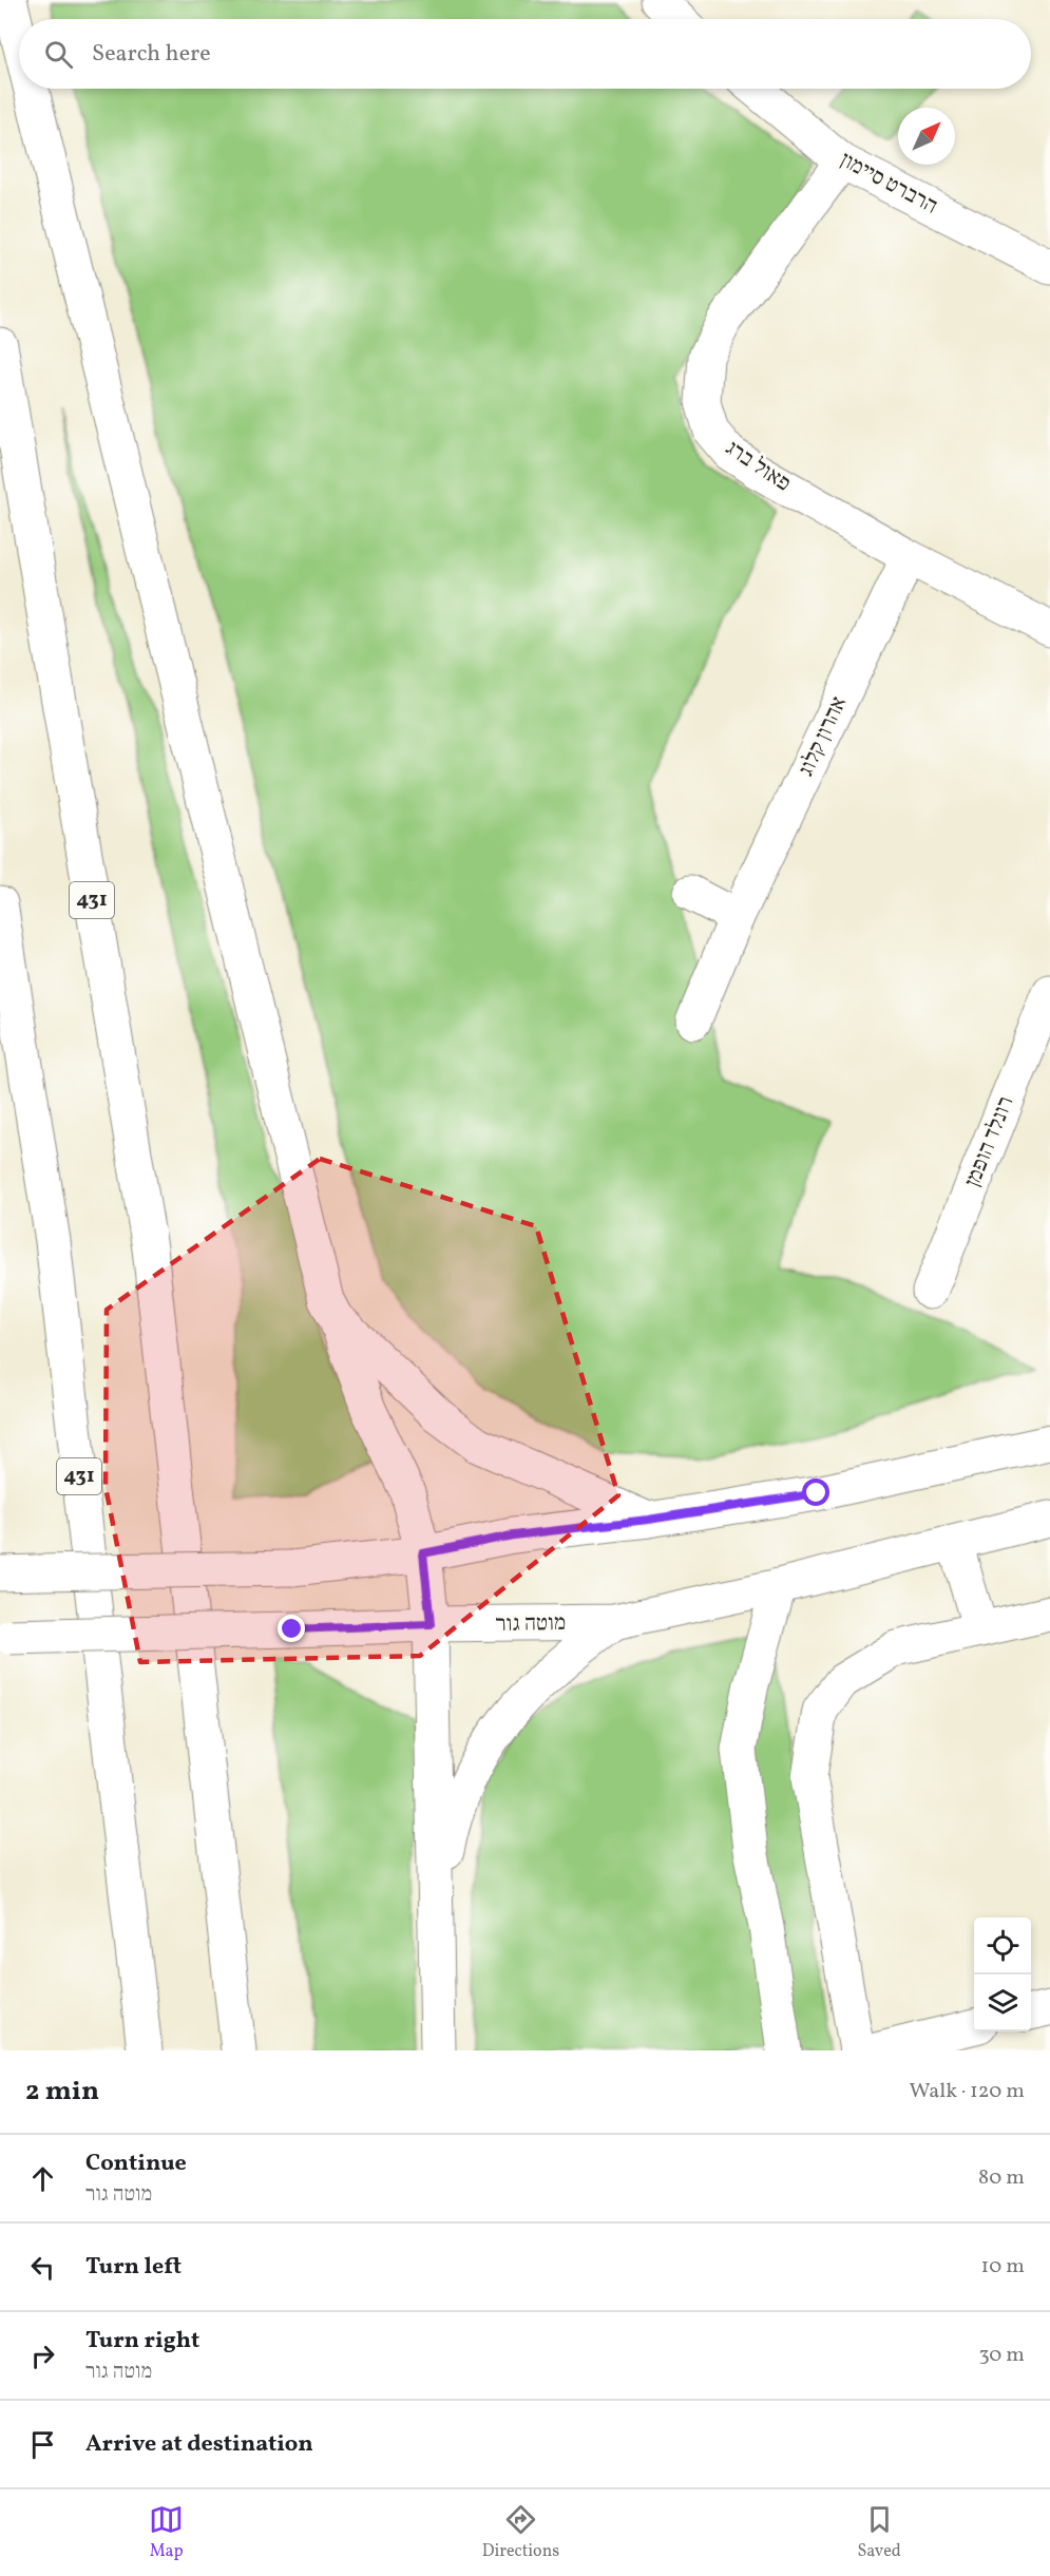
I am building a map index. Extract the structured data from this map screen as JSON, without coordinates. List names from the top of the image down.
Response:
{
  "streets": {
    "main road": [
      "הרברט סיימון",
      "פאול ברג",
      "אהרון קלוג",
      "431",
      "רונלד הופמן",
      "מוטה גור"
    ]
  },
  "crossings": [
    ["הרברט סיימון", "פאול ברג"],
    ["פאול ברג", "אהרון קלוג"]
  ],
  "north": "top right",
  "page": {
    "search": "Search here",
    "heading": ["2 min", "Walk · 120 m"],
    "list": [
      ["Continue", "מוטה גור", "80 m"],
      ["Turn left", "10 m"],
      ["Turn right", "מוטה גור", "30 m"],
      "Arrive at destination"
    ],
    "nav": ["Map", "Directions", "Saved"]
  }
}
